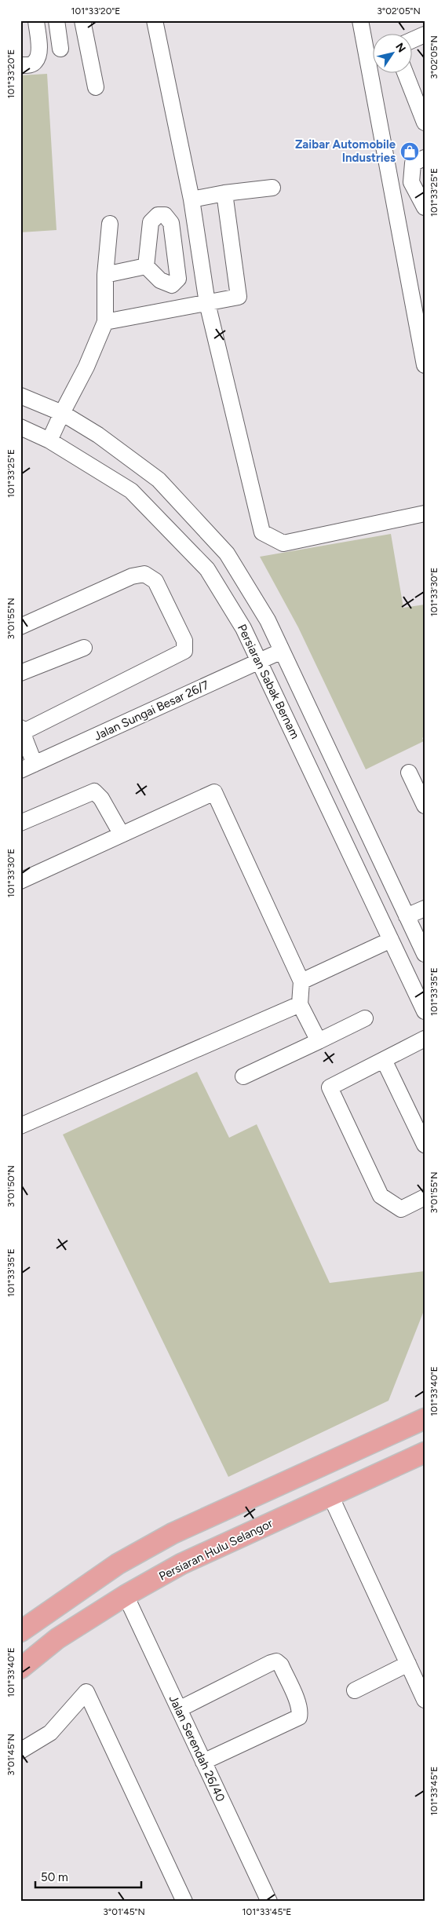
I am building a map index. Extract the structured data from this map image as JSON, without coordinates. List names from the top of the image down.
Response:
{
  "streets": {
    "main road": ["Persiaran Hulu Selangor"],
    "street": ["Persiaran Sabak Bernam", "Jalan Sungai Besar 26/7", "Jalan Serendah 26/40"]
  },
  "crossings": [
    ["Persiaran Sabak Bernam", "Jalan Sungai Besar 26/7"],
    ["Persiaran Hulu Selangor", "Jalan Serendah 26/40"]
  ],
  "places": {
    "shop": ["Zaibar Automobile Industries"]
  },
  "scale_bar": "50 m",
  "north": "top right",
  "coordinates": [
    "101°33'20\"E",
    "3°02'05\"N",
    "101°33'25\"E",
    "101°33'30\"E",
    "3°01'55\"N",
    "101°33'35\"E",
    "3°01'50\"N",
    "101°33'40\"E",
    "3°01'45\"N",
    "101°33'45\"E"
  ]
}
